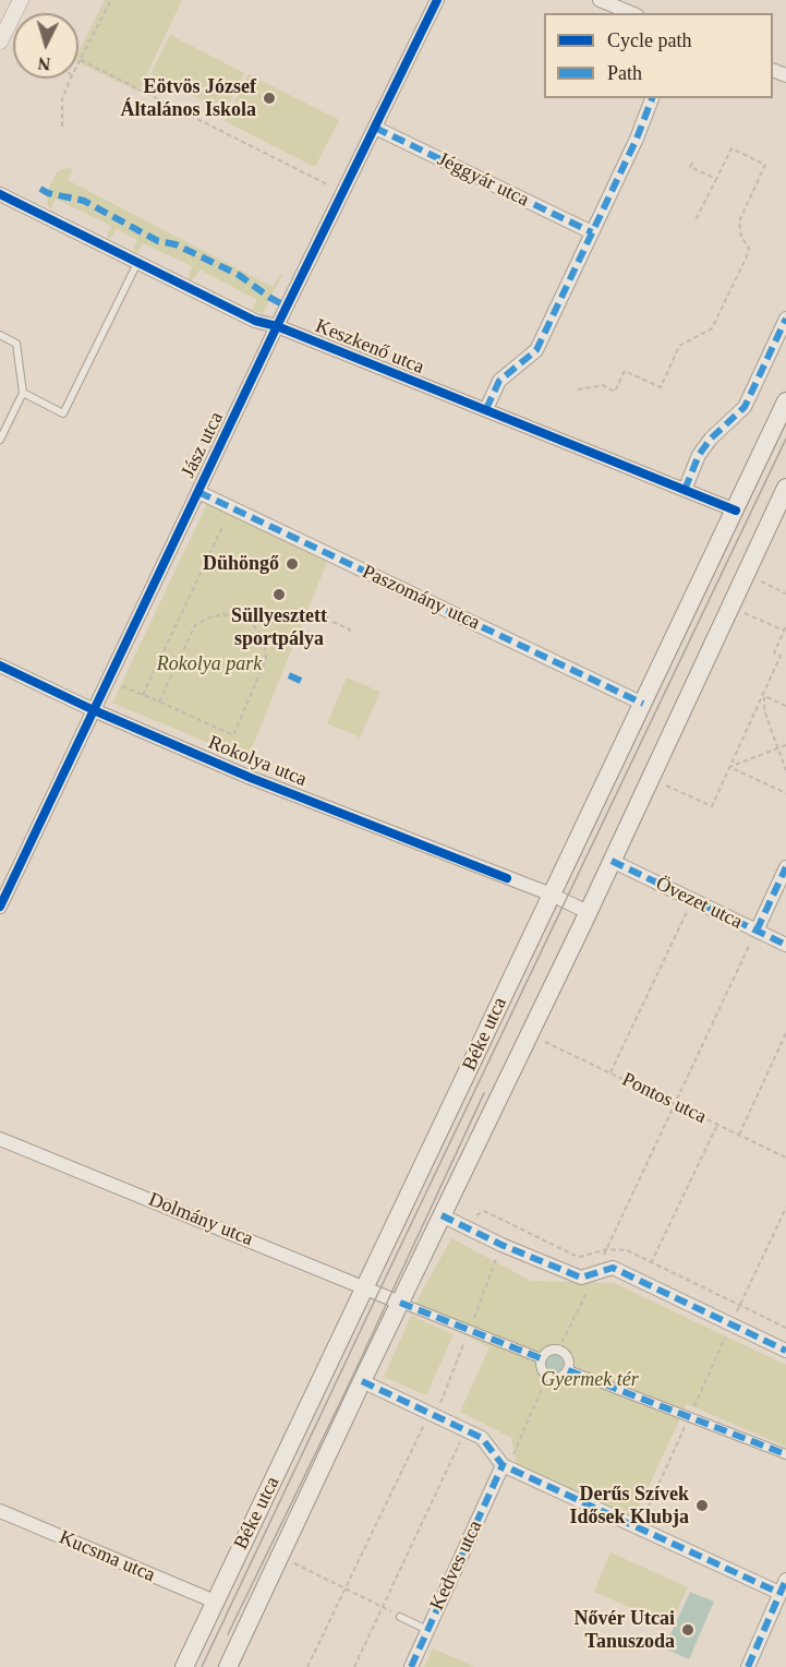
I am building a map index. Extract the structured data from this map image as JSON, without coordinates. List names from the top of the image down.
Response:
{
  "streets": {
    "main road": ["Béke utca"],
    "street": [
      "Jéggyár utca",
      "Keszkenő utca",
      "Jász utca",
      "Paszomány utca",
      "Rokolya utca",
      "Övezet utca",
      "Dolmány utca",
      "Kucsma utca",
      "Kedves utca"
    ],
    "path": ["Pontos utca"]
  },
  "crossings": [
    ["Jéggyár utca", "Jász utca"],
    ["Keszkenő utca", "Jász utca"],
    ["Keszkenő utca", "Béke utca"],
    ["Jász utca", "Paszomány utca"],
    ["Jász utca", "Rokolya utca"],
    ["Paszomány utca", "Béke utca"],
    ["Rokolya utca", "Béke utca"],
    ["Övezet utca", "Béke utca"],
    ["Béke utca", "Dolmány utca"],
    ["Béke utca", "Kucsma utca"]
  ],
  "parks": ["Rokolya park", "Gyermek tér"],
  "places": [
    "Eötvös József Általános Iskola",
    "Dühöngő",
    "Süllyesztett sportpálya",
    "Derűs Szívek Idősek Klubja",
    "Nővér Utcai Tanuszoda"
  ],
  "legend": ["Cycle path", "Path"],
  "north": "bottom"
}
